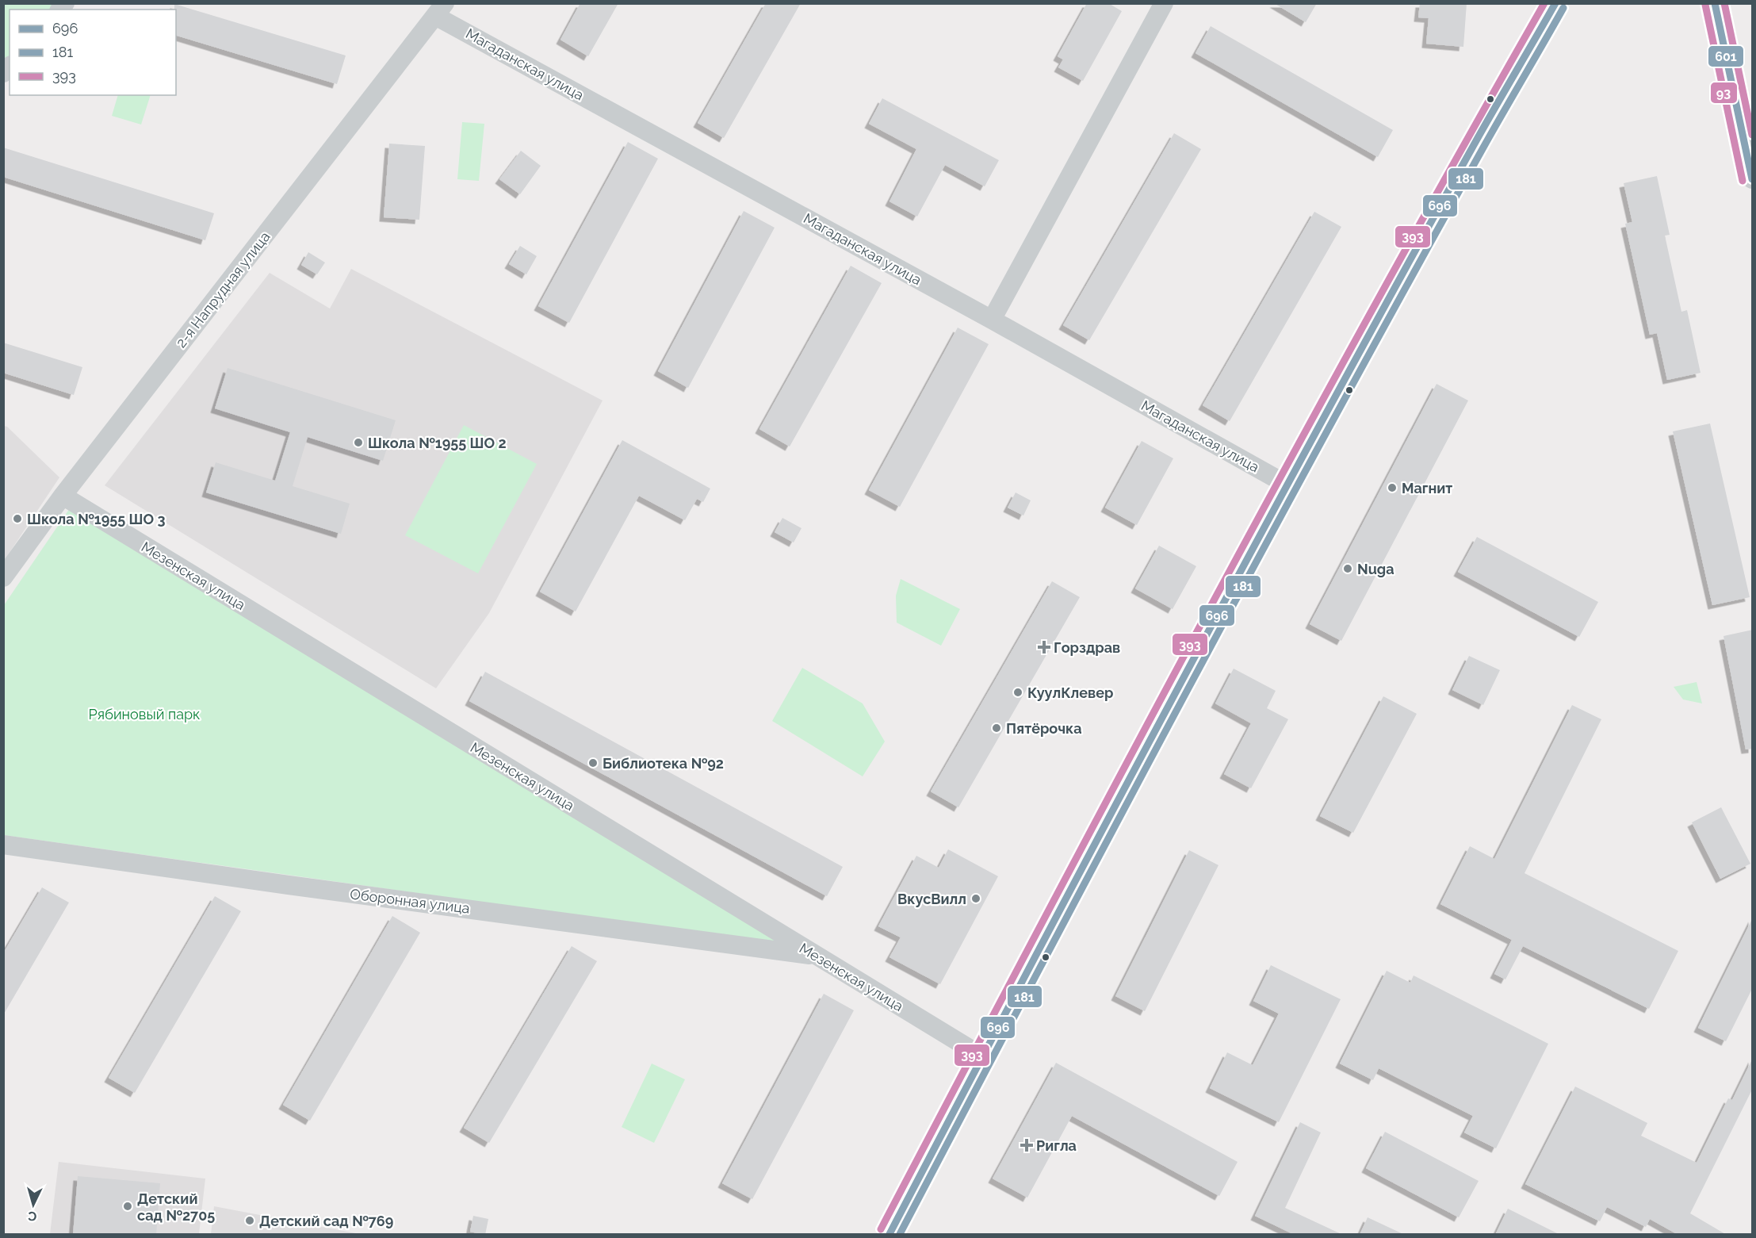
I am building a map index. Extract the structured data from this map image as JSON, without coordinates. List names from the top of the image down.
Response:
{
  "streets": {
    "street": [
      "Магаданская улица",
      "2-я Напрудная улица",
      "Мезенская улица",
      "Оборонная улица"
    ]
  },
  "crossings": [
    ["Магаданская улица", "2-я Напрудная улица"],
    ["2-я Напрудная улица", "Мезенская улица"],
    ["Мезенская улица", "Оборонная улица"]
  ],
  "parks": ["Рябиновый парк"],
  "places": {
    "other": [
      "Школа №1955 ШО 2",
      "Магнит",
      "Школа №1955 ШО 3",
      "Nuga",
      "КуулКлевер",
      "Пятёрочка",
      "Библиотека №92",
      "ВкусВилл",
      "Детский сад №2705",
      "Детский сад №769"
    ],
    "health": ["Горздрав", "Ригла"]
  },
  "lines": [
    "transit line 696",
    "transit line 393",
    "transit line 601",
    "transit line 93",
    "transit line 181"
  ],
  "legend": ["696", "181", "393"],
  "north": "bottom"
}
